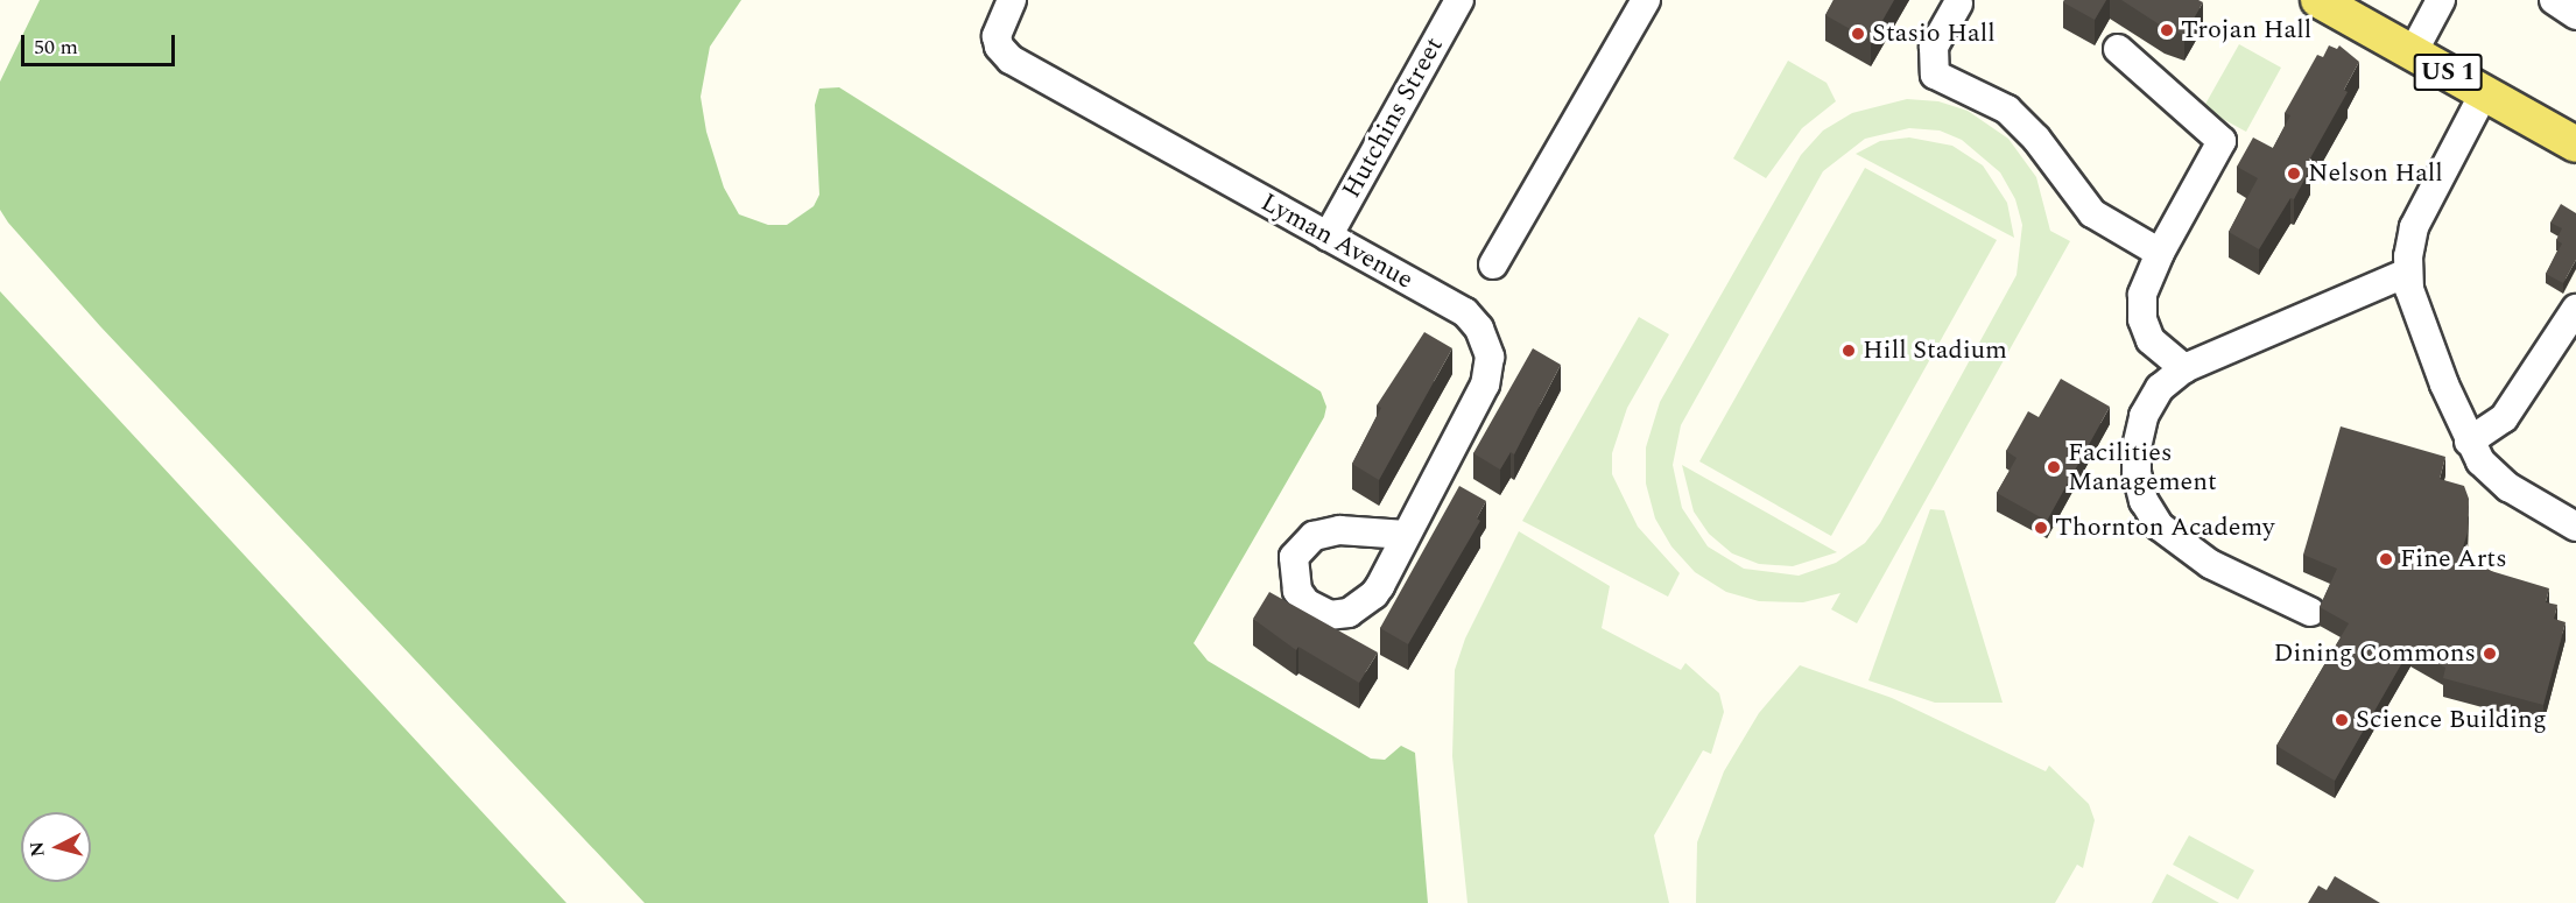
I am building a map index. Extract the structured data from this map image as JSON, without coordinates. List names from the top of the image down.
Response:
{
  "streets": {
    "main road": ["US 1"],
    "street": ["Hutchins Street", "Lyman Avenue"]
  },
  "crossings": [
    ["Hutchins Street", "Lyman Avenue"]
  ],
  "places": [
    "Trojan Hall",
    "Stasio Hall",
    "Nelson Hall",
    "Hill Stadium",
    "Facilities Management",
    "Thornton Academy",
    "Fine Arts",
    "Dining Commons",
    "Science Building"
  ],
  "scale_bar": "50 m",
  "north": "left"
}
